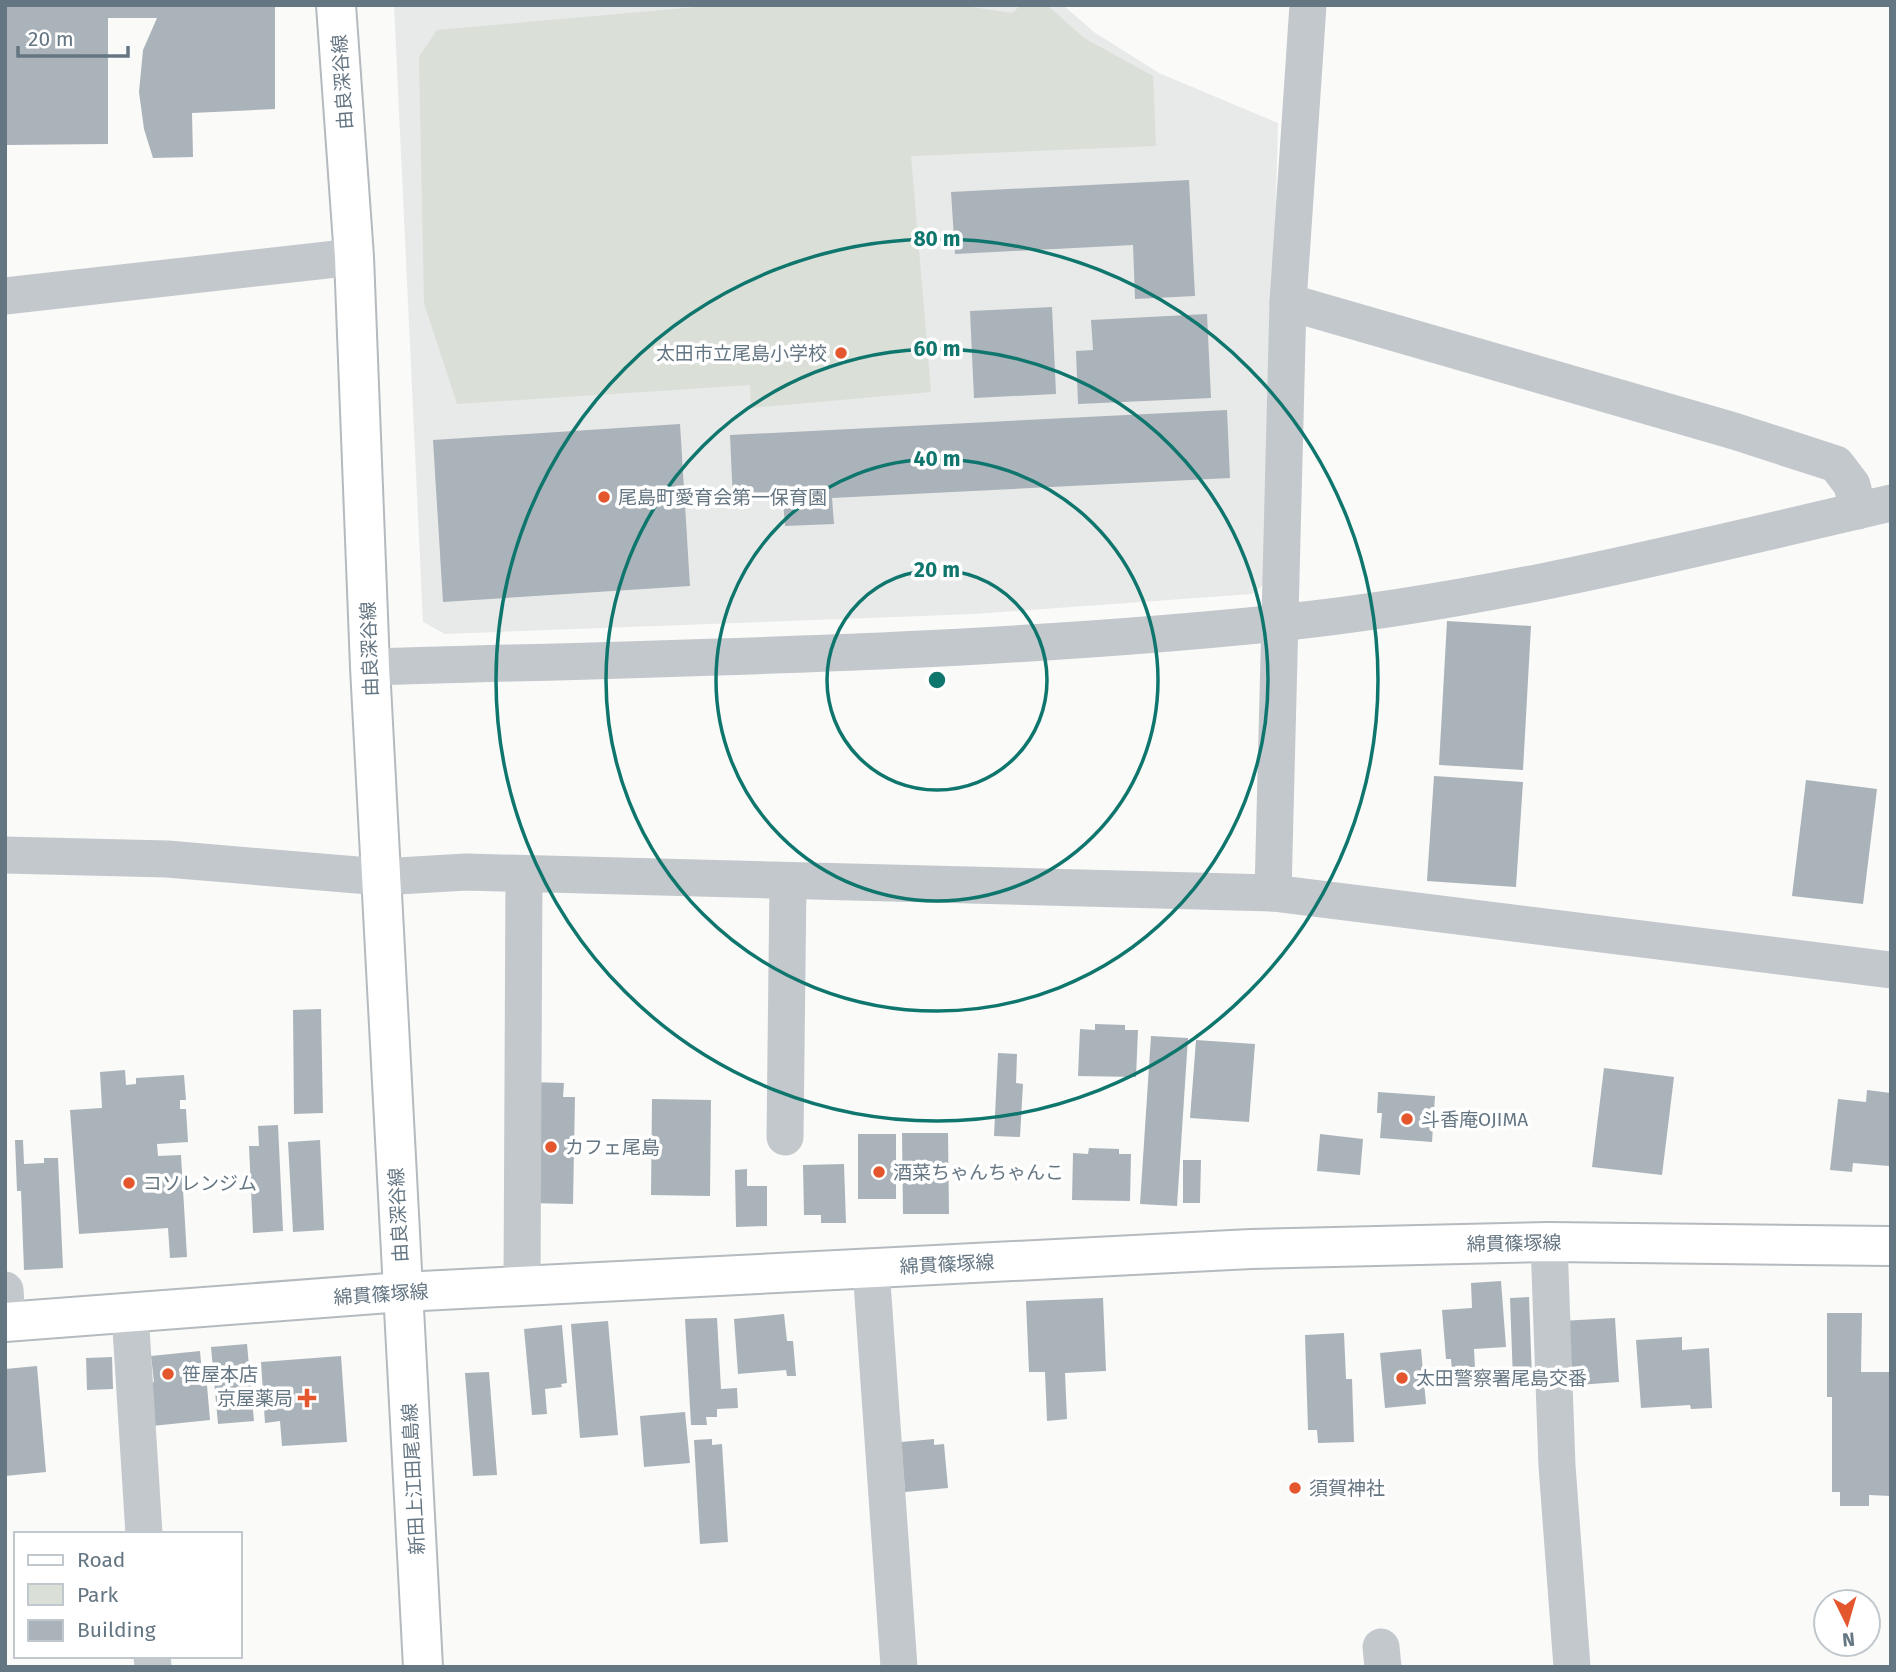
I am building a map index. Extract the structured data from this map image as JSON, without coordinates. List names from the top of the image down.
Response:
{
  "streets": {
    "main road": ["由良深谷線", "綿貫篠塚線", "新田上江田尾島線"]
  },
  "crossings": [
    ["由良深谷線", "綿貫篠塚線"],
    ["由良深谷線", "新田上江田尾島線"],
    ["綿貫篠塚線", "新田上江田尾島線"]
  ],
  "places": {
    "other": [
      "太田市立尾島小学校",
      "尾島町愛育会第一保育園",
      "斗香庵OJIMA",
      "カフェ尾島",
      "酒菜ちゃんちゃんこ",
      "コソレンジム",
      "笹屋本店",
      "太田警察署尾島交番",
      "須賀神社"
    ],
    "health": ["京屋薬局"]
  },
  "legend": ["Road", "Park", "Building"],
  "scale_bar": "20 m",
  "north": "bottom",
  "rings": [
    "80 m",
    "60 m",
    "40 m",
    "20 m"
  ]
}
